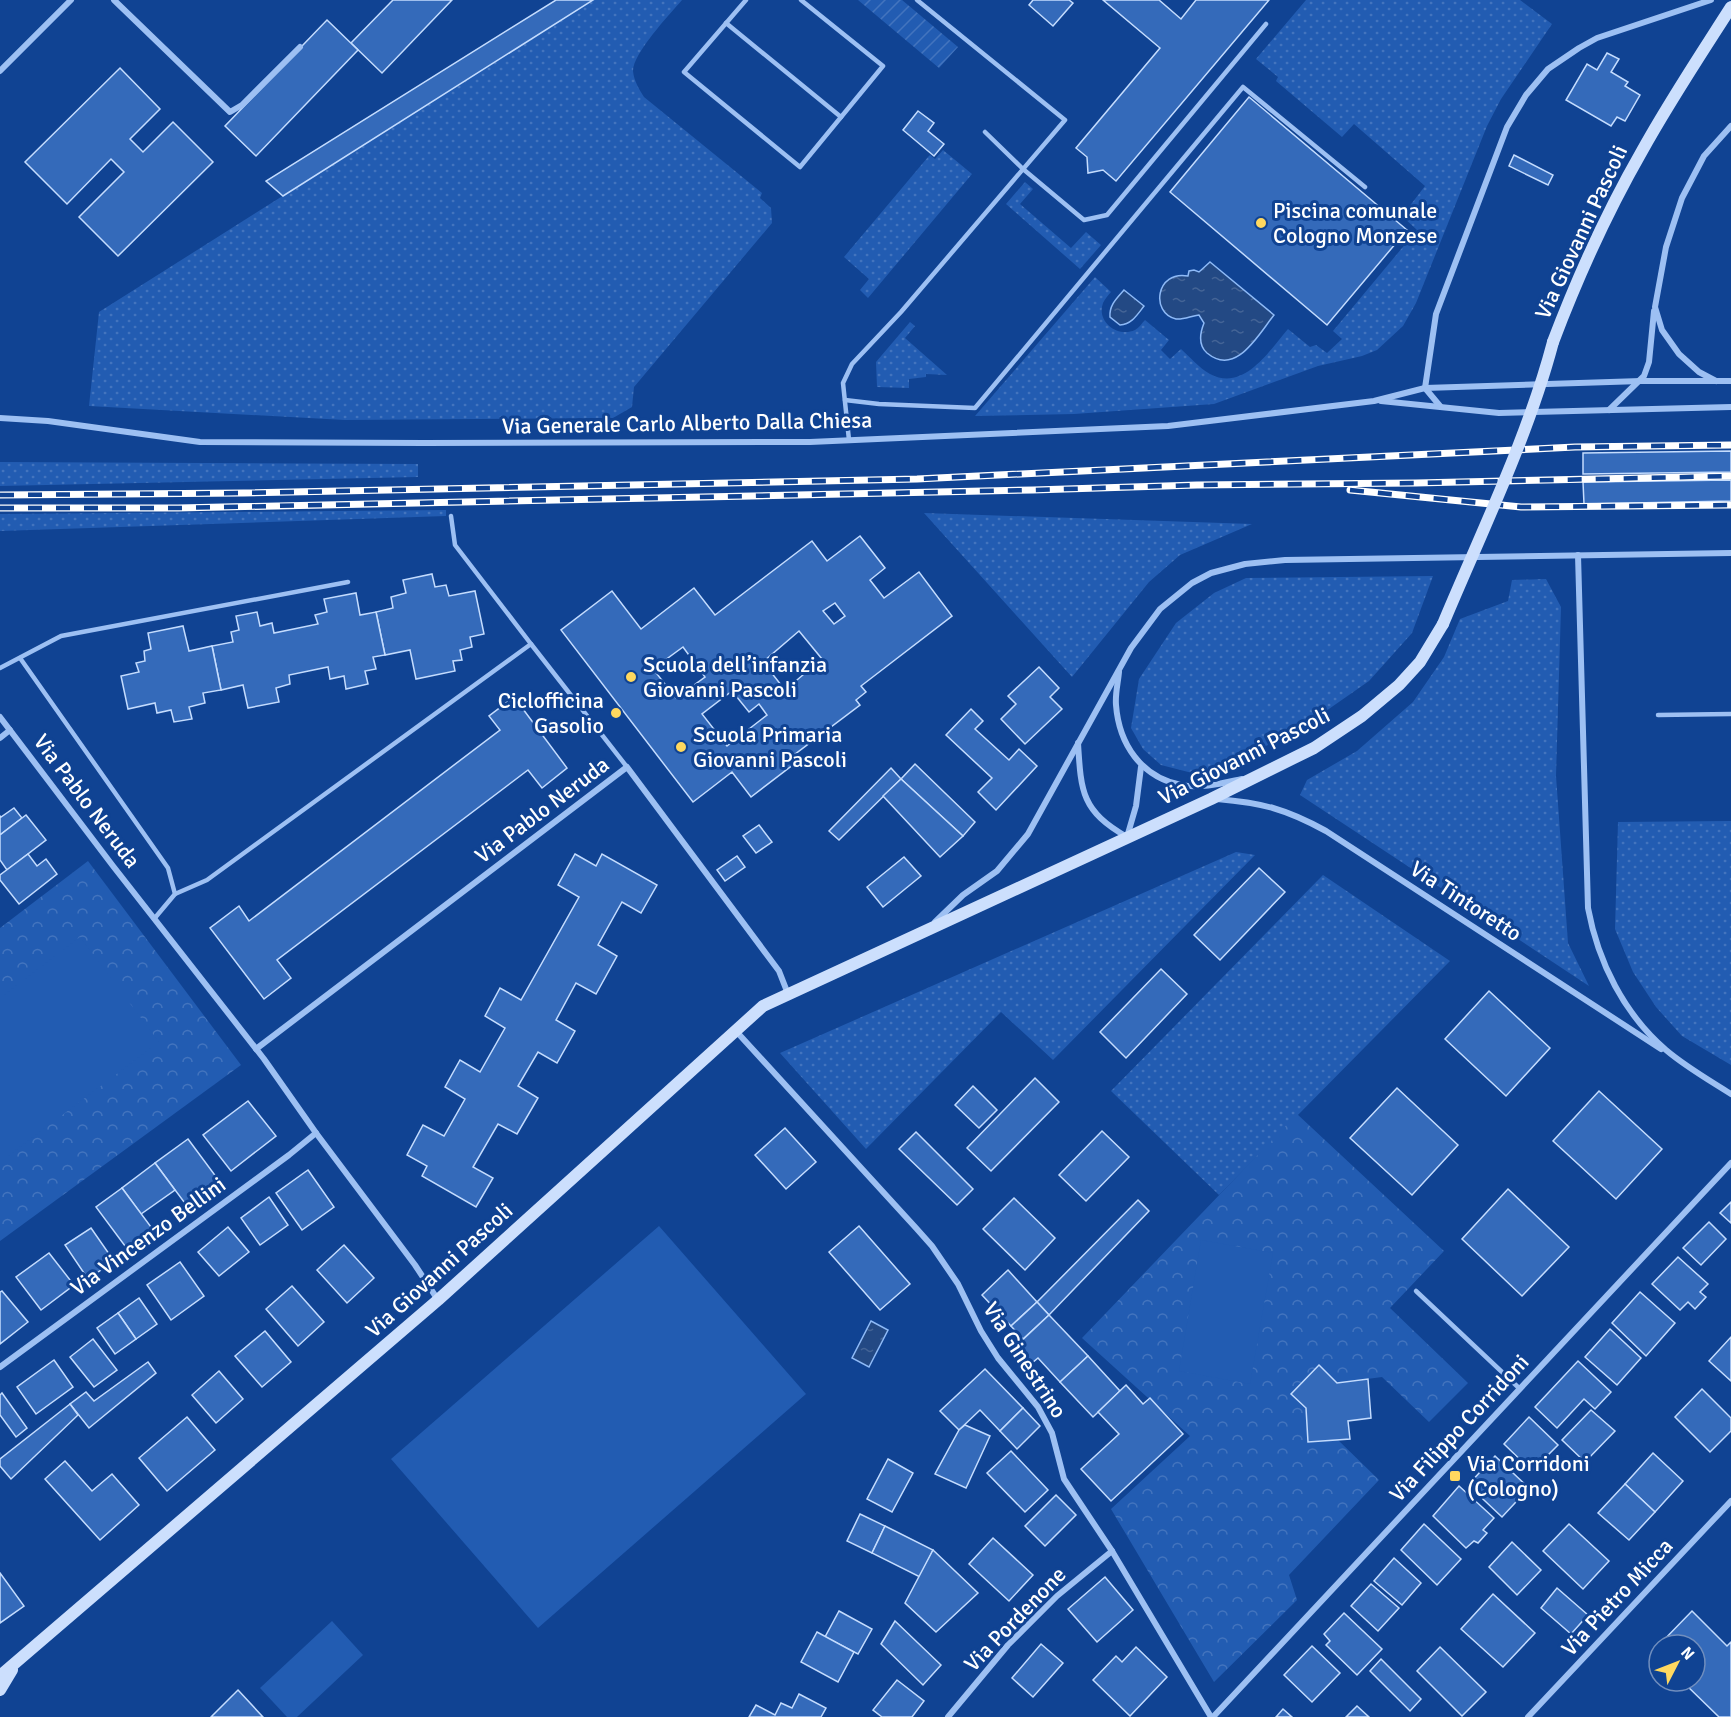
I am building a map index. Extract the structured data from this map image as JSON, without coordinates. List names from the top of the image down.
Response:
{
  "streets": {
    "street": [
      "Via Giovanni Pascoli",
      "Via Generale Carlo Alberto Dalla Chiesa",
      "Via Pablo Neruda",
      "Via Tintoretto",
      "Via Vincenzo Bellini",
      "Via Ginestrino",
      "Via Filippo Corridoni",
      "Via Pietro Micca",
      "Via Pordenone"
    ]
  },
  "crossings": [
    ["Via Giovanni Pascoli", "Via Pablo Neruda"],
    ["Via Giovanni Pascoli", "Via Tintoretto"],
    ["Via Giovanni Pascoli", "Via Ginestrino"],
    ["Via Pablo Neruda", "Via Vincenzo Bellini"],
    ["Via Ginestrino", "Via Filippo Corridoni"],
    ["Via Ginestrino", "Via Pordenone"]
  ],
  "places": {
    "other": [
      "Piscina comunale Cologno Monzese",
      "Scuola dell’infanzia Giovanni Pascoli",
      "Ciclofficina Gasolio",
      "Scuola Primaria Giovanni Pascoli"
    ],
    "transit": ["Via Corridoni (Cologno)"]
  },
  "north": "top right"
}
